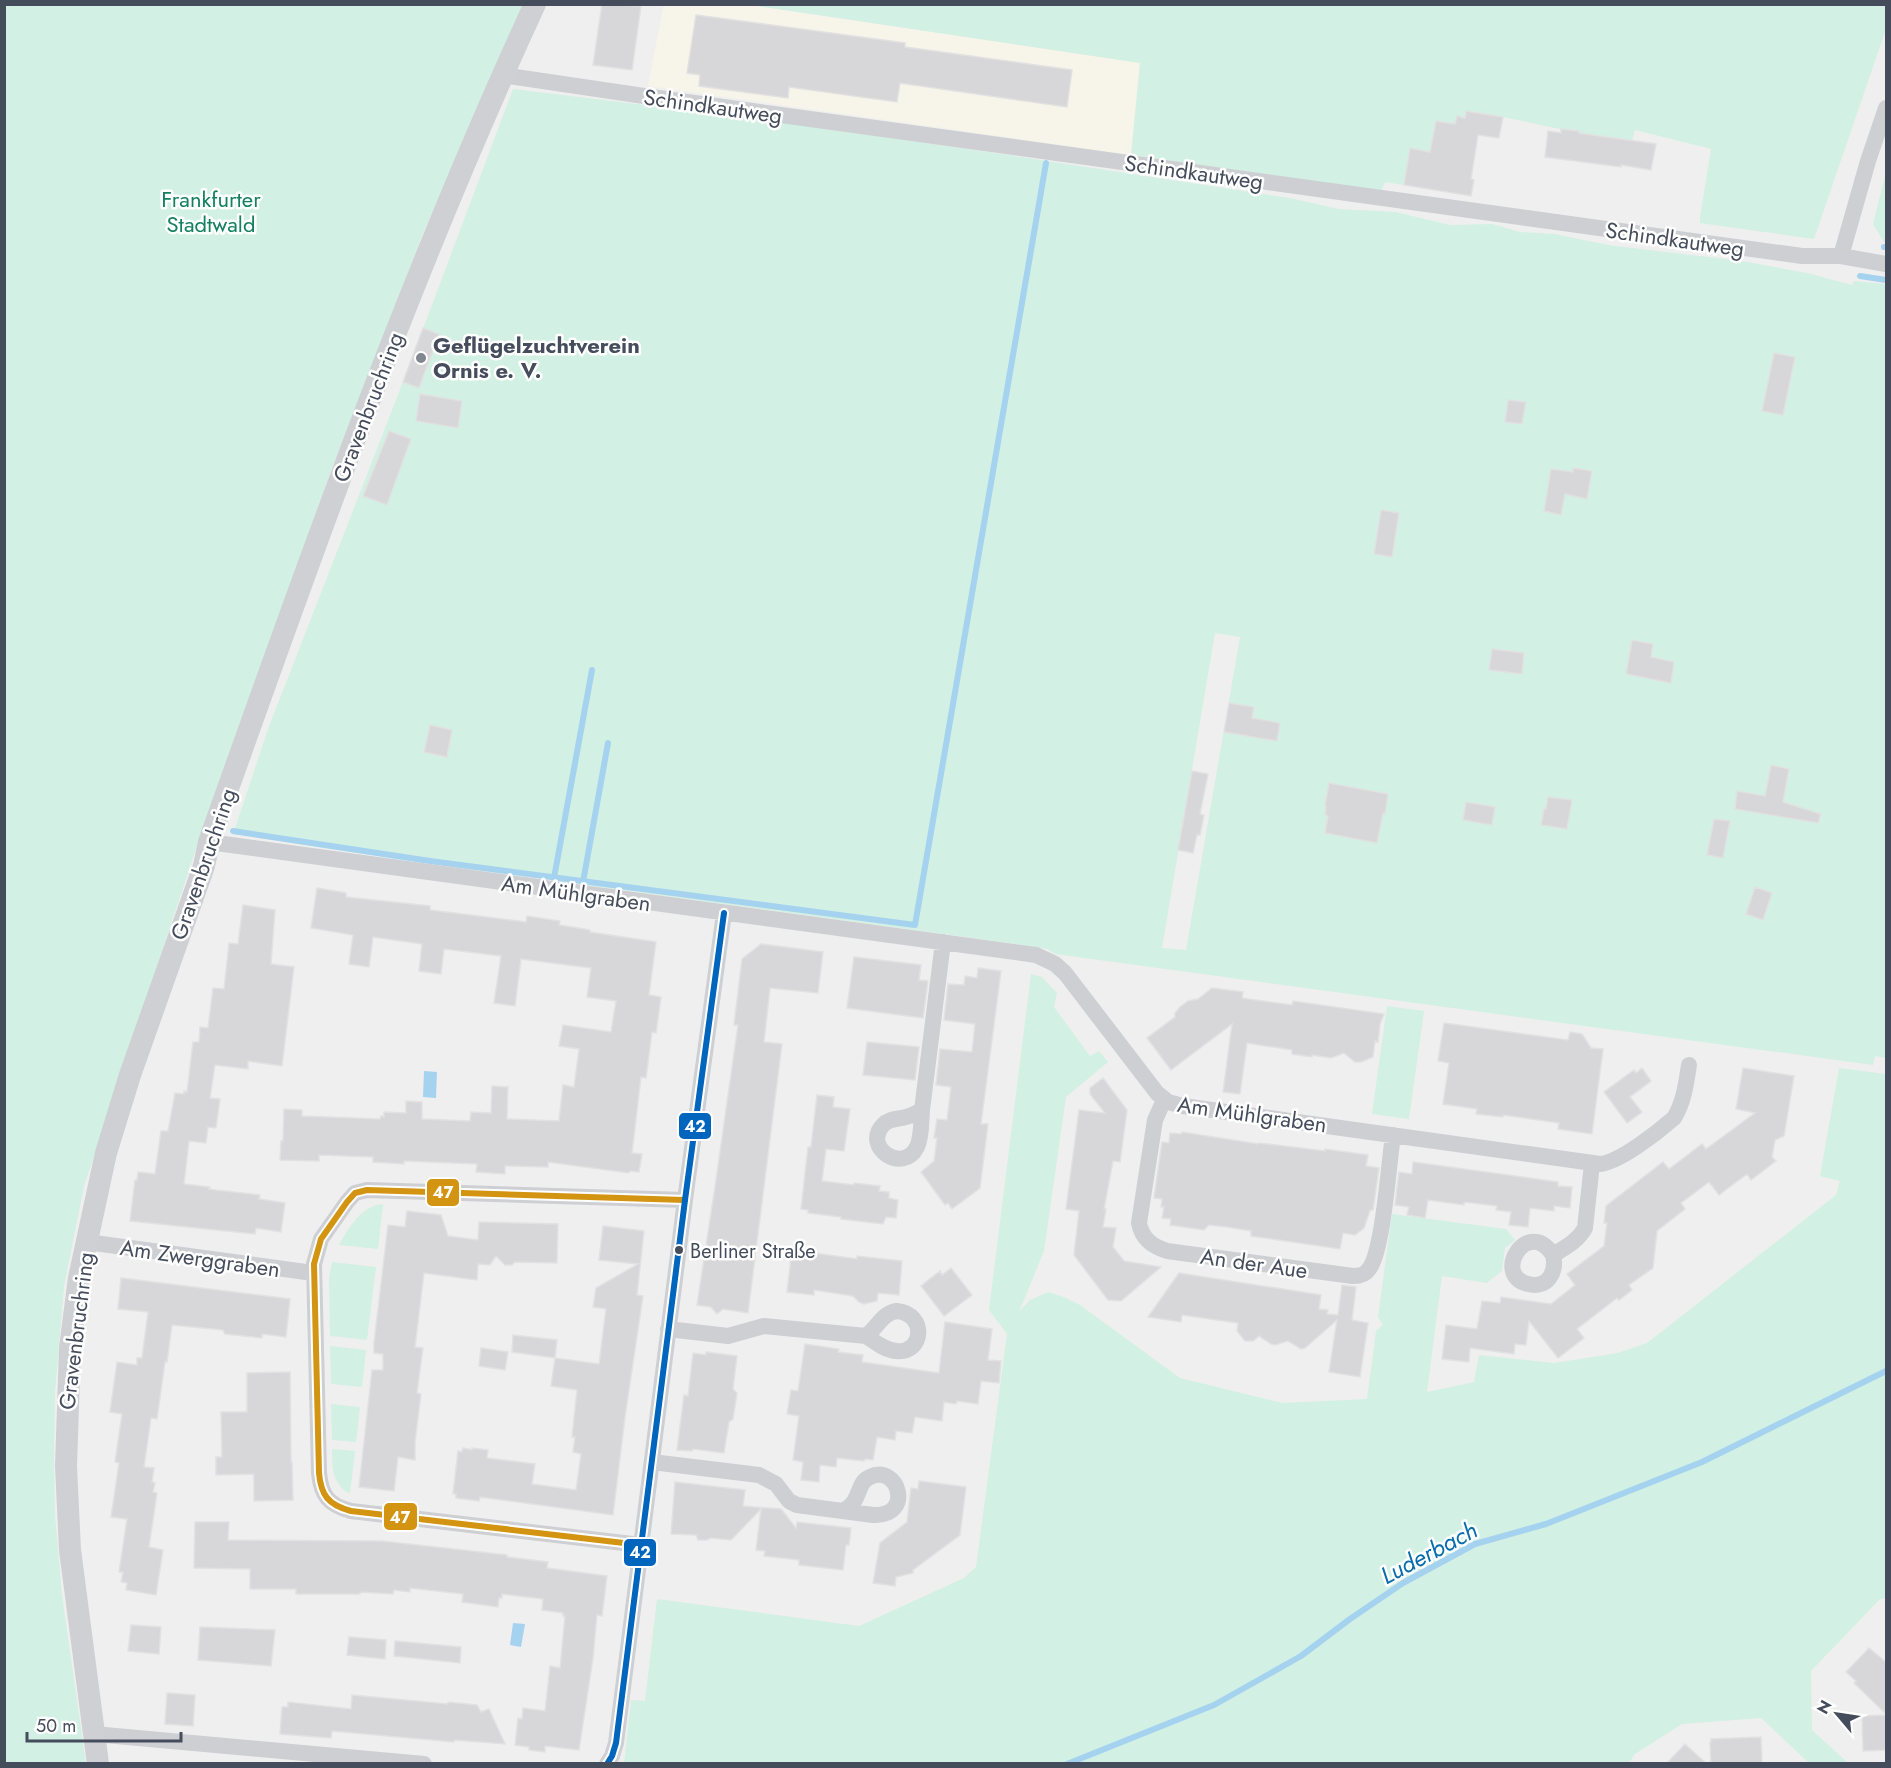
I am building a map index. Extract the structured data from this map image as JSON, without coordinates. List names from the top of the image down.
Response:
{
  "streets": {
    "street": [
      "Schindkautweg",
      "Gravenbruchring",
      "Am Mühlgraben",
      "Am Zwerggraben",
      "An der Aue"
    ]
  },
  "crossings": [
    ["Schindkautweg", "Gravenbruchring"],
    ["Gravenbruchring", "Am Mühlgraben"],
    ["Gravenbruchring", "Am Zwerggraben"],
    ["Am Mühlgraben", "An der Aue"]
  ],
  "water": ["Luderbach"],
  "parks": ["Frankfurter Stadtwald"],
  "places": ["Geflügelzuchtverein Ornis e. V.", "Berliner Straße"],
  "lines": ["transit line 42", "transit line 47"],
  "scale_bar": "50 m",
  "north": "top left"
}
